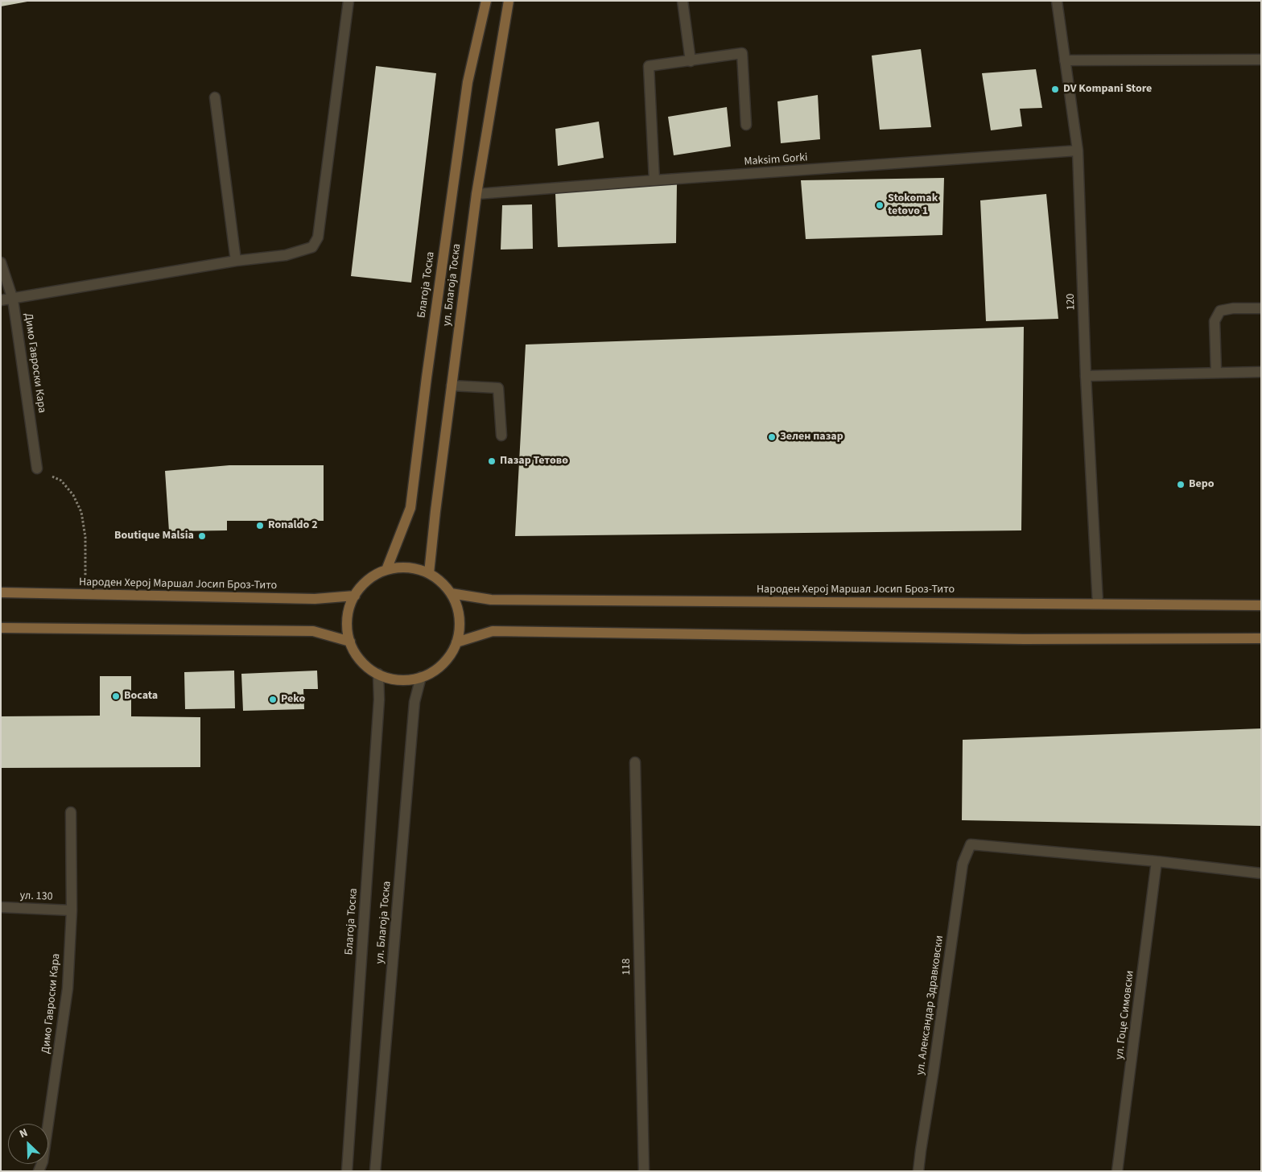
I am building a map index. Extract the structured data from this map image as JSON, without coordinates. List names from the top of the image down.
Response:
{
  "streets": {
    "main road": ["Благоја Тоска", "ул. Благоја Тоска", "Народен Херој Маршал Јосип Броз-Тито"],
    "street": [
      "Maksim Gorki",
      "120",
      "Димо Гавроски Кара",
      "ул. 130",
      "118",
      "ул. Александар Здравковски",
      "ул. Гоце Симовски"
    ]
  },
  "crossings": [
    ["Maksim Gorki", "ул. Благоја Тоска"],
    ["Maksim Gorki", "120"],
    ["Благоја Тоска", "ул. Благоја Тоска"],
    ["Благоја Тоска", "Народен Херој Маршал Јосип Броз-Тито"],
    ["ул. Благоја Тоска", "Народен Херој Маршал Јосип Броз-Тито"],
    ["120", "Народен Херој Маршал Јосип Броз-Тито"],
    ["Димо Гавроски Кара", "ул. 130"],
    ["ул. Александар Здравковски", "ул. Гоце Симовски"]
  ],
  "places": [
    "DV Kompani Store",
    "Stokomak tetovo 1",
    "Зелен пазар",
    "Пазар Тетово",
    "Веро",
    "Ronaldo 2",
    "Boutique Malsia",
    "Bocata",
    "Peko"
  ],
  "north": "top left"
}
